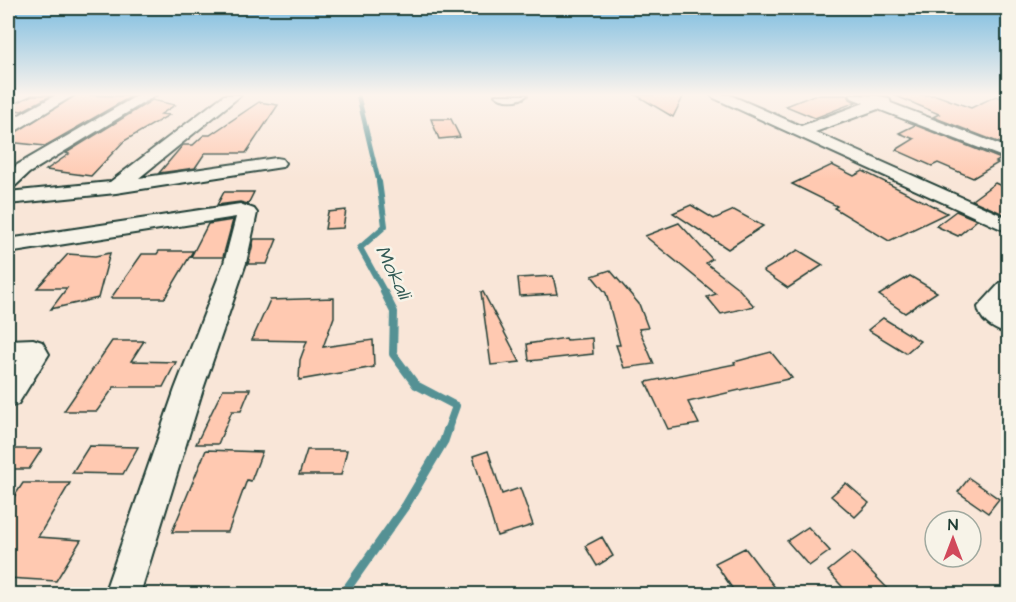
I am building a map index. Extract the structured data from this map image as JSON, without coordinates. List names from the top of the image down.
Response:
{
  "water": ["Mokali"],
  "north": "top"
}
